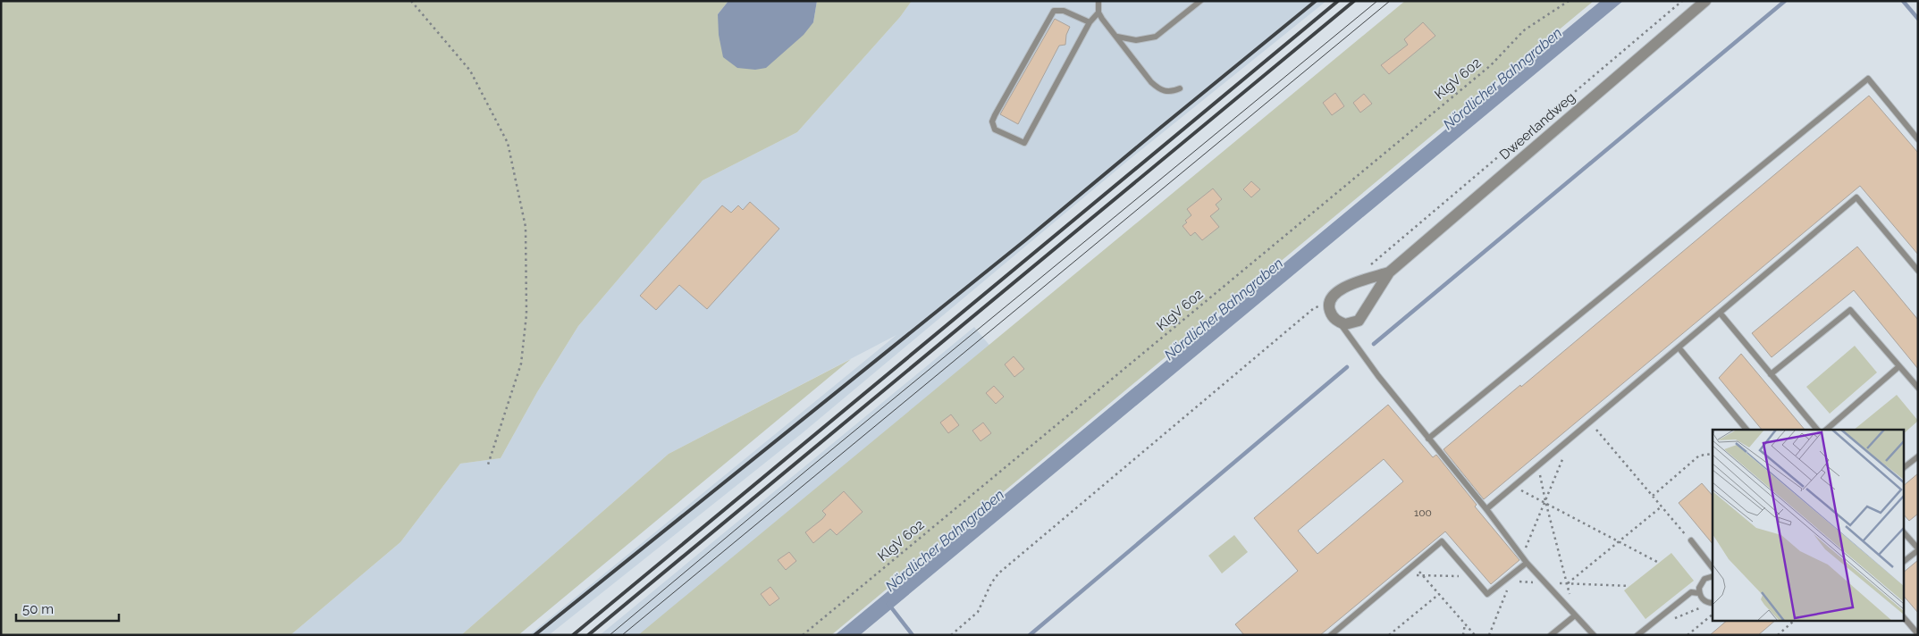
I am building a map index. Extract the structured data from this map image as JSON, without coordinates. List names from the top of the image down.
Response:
{
  "streets": {
    "street": ["Dweerlandweg"],
    "path": ["KlgV 602"]
  },
  "water": ["Nördlicher Bahngraben"],
  "house_numbers": ["100"],
  "scale_bar": "50 m"
}
